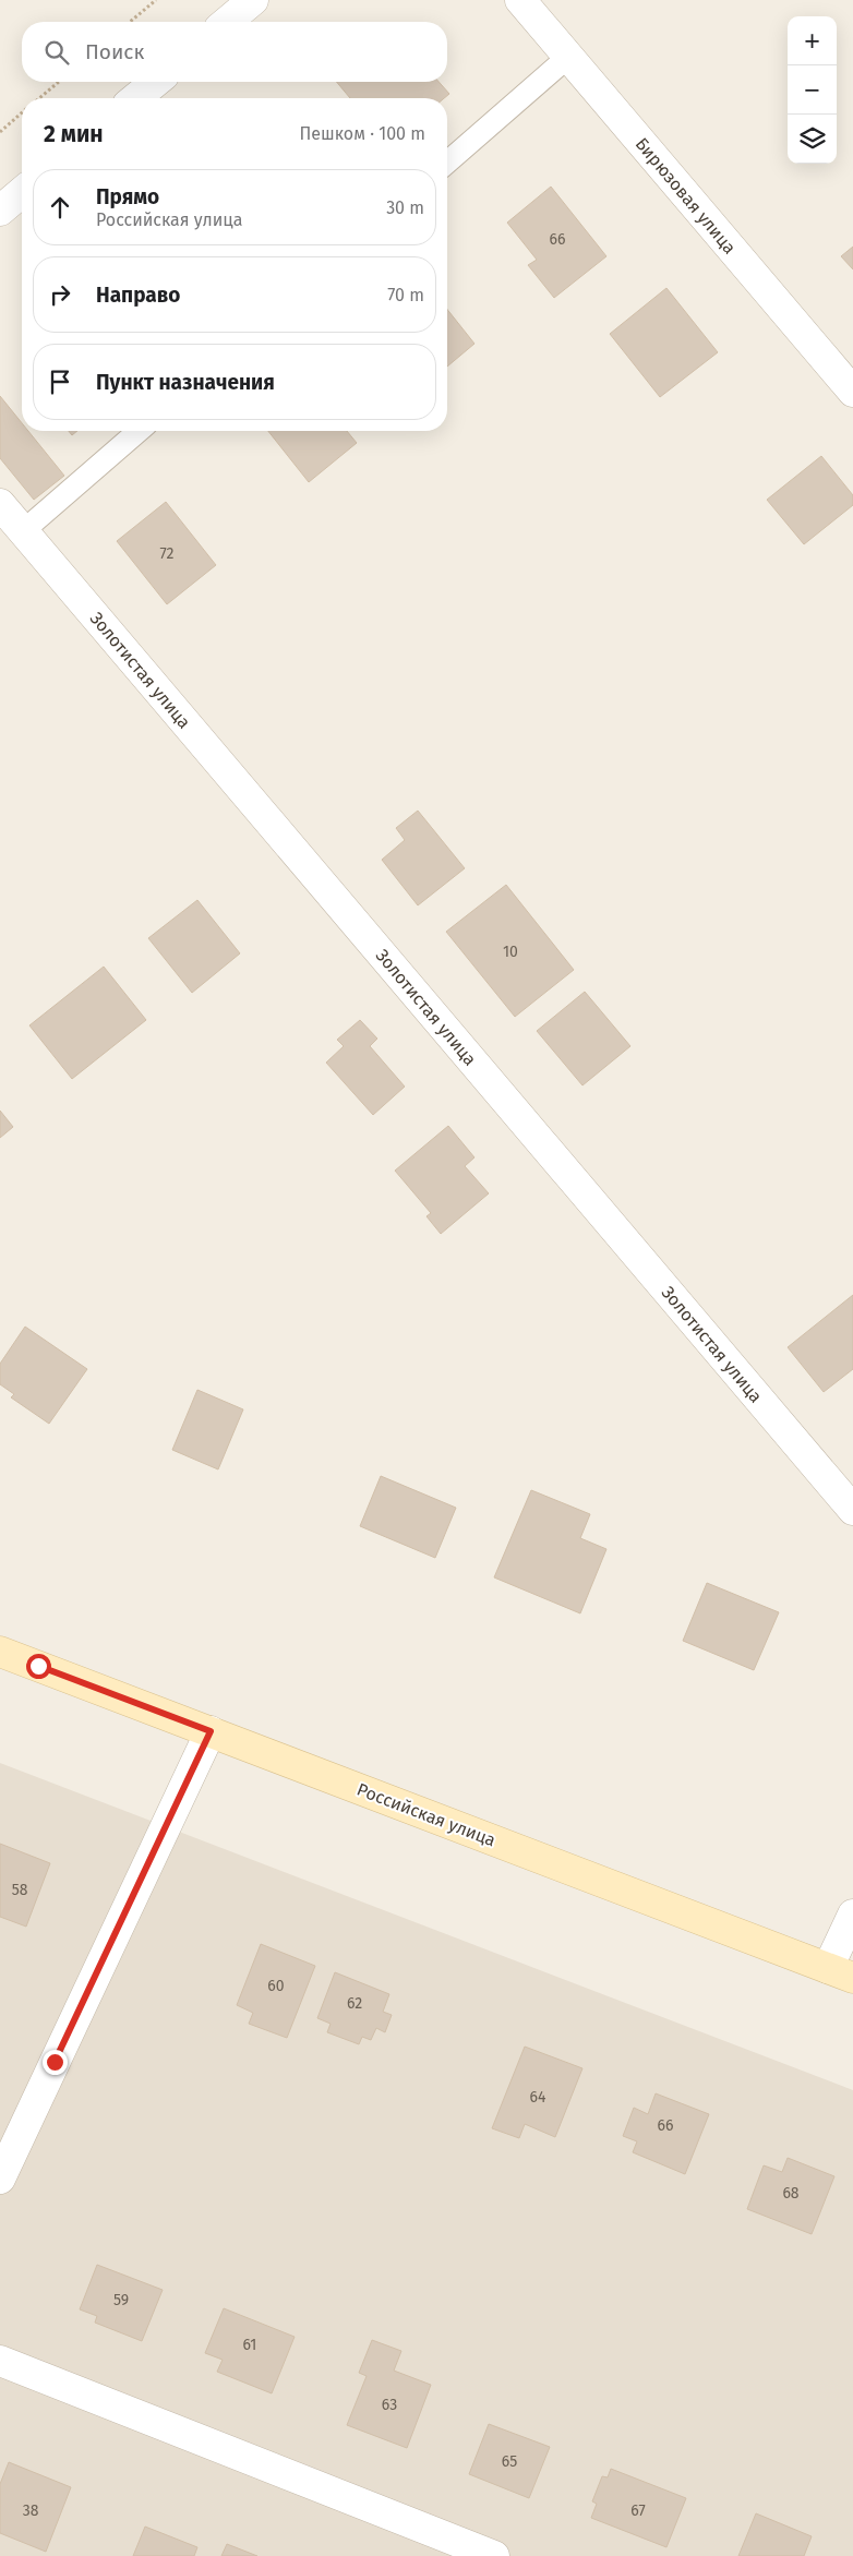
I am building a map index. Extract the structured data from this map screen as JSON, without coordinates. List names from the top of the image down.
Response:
{
  "streets": {
    "main road": ["Российская улица"],
    "street": ["Бирюзовая улица", "Золотистая улица"]
  },
  "house_numbers": [
    "66",
    "72",
    "10",
    "58",
    "60",
    "62",
    "64",
    "66",
    "68",
    "59",
    "61",
    "63",
    "65",
    "38",
    "67"
  ],
  "page": {
    "map_buttons": ["+", "−"],
    "search": "Поиск",
    "heading": ["2 мин", "Пешком · 100 m"],
    "list": [
      ["Прямо", "Российская улица", "30 m"],
      ["Направо", "70 m"],
      "Пункт назначения"
    ]
  }
}
